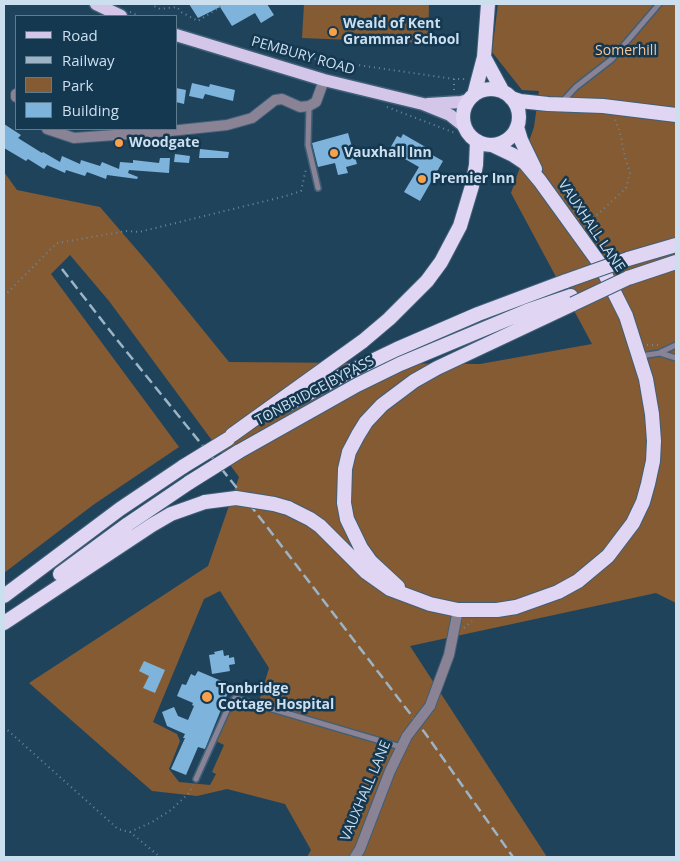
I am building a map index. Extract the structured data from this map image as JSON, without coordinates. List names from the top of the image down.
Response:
{
  "streets": {
    "highway": ["VAUXHALL LANE", "TONBRIDGE BYPASS"],
    "main road": ["PEMBURY ROAD"]
  },
  "crossings": [
    ["PEMBURY ROAD", "VAUXHALL LANE"]
  ],
  "parks": ["Somerhill"],
  "places": [
    "Weald of Kent Grammar School",
    "Woodgate",
    "Vauxhall Inn",
    "Premier Inn",
    "Tonbridge Cottage Hospital"
  ],
  "legend": [
    "Road",
    "Railway",
    "Park",
    "Building"
  ]
}
